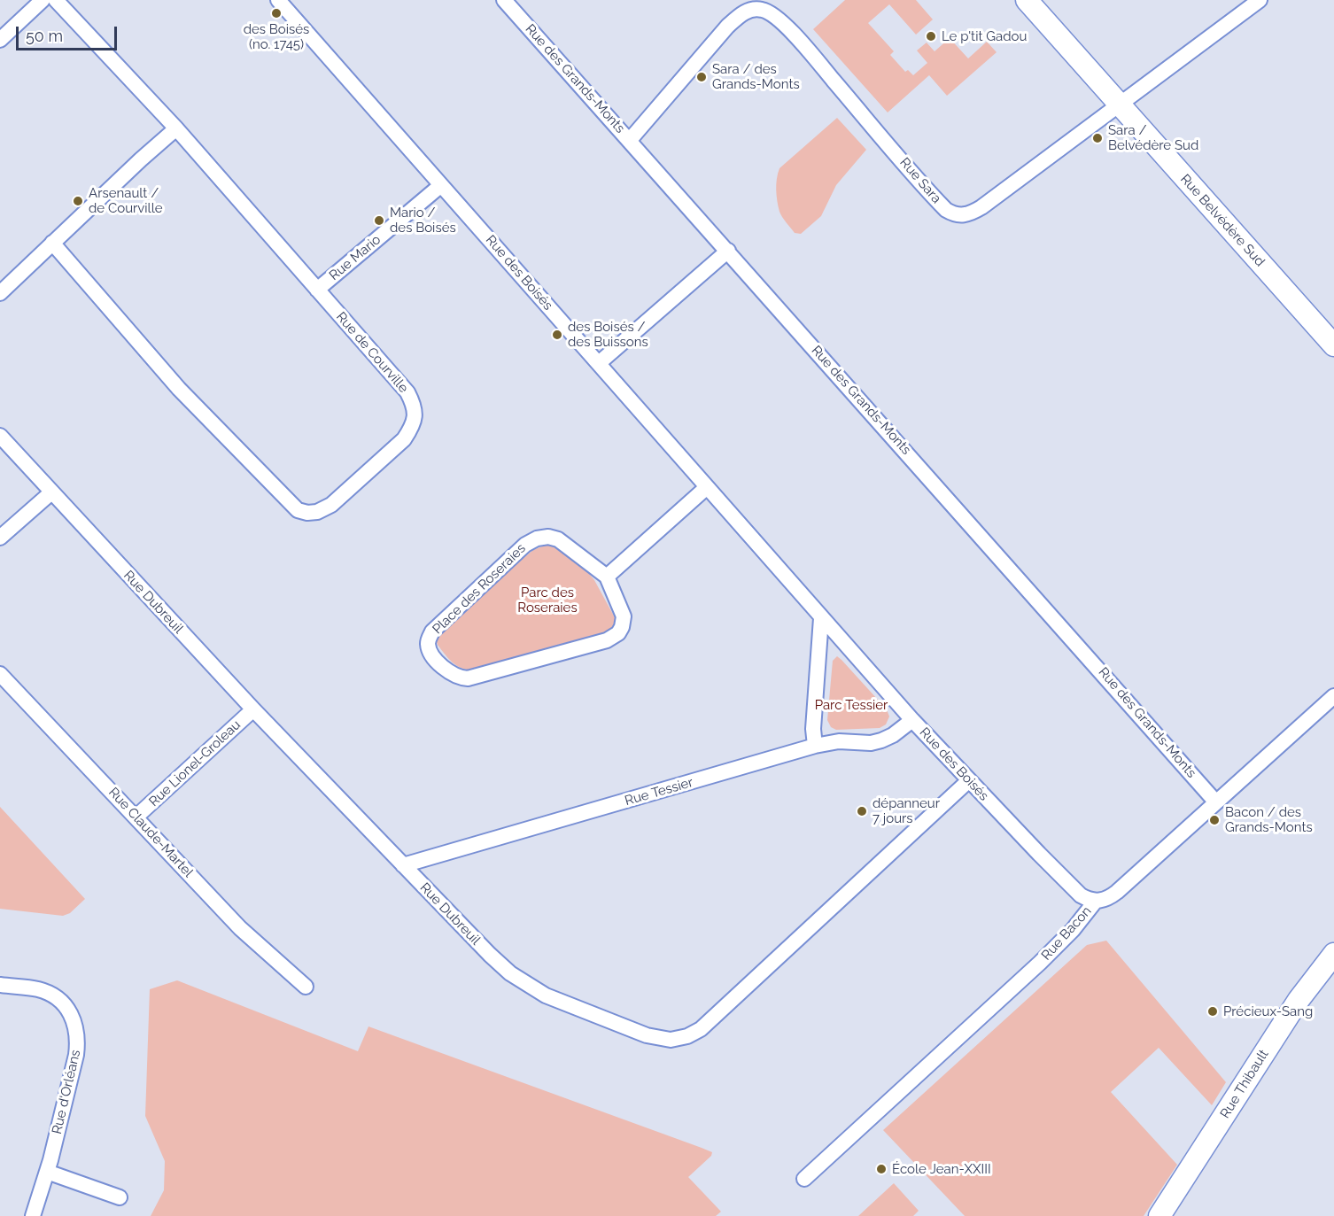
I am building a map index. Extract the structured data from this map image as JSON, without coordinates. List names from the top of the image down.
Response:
{
  "streets": {
    "street": [
      "Rue des Grands-Monts",
      "Rue Sara",
      "Rue Belvédère Sud",
      "Rue Mario",
      "Rue des Boisés",
      "Rue de Courville",
      "Place des Roseraies",
      "Rue Dubreuil",
      "Rue Lionel-Groleau",
      "Rue Tessier",
      "Rue Claude-Martel",
      "Rue Bacon",
      "Rue Thibault",
      "Rue d'Orléans"
    ]
  },
  "crossings": [
    ["Rue des Grands-Monts", "Rue Sara"],
    ["Rue des Grands-Monts", "Rue Bacon"],
    ["Rue Sara", "Rue Belvédère Sud"],
    ["Rue Mario", "Rue des Boisés"],
    ["Rue Mario", "Rue de Courville"],
    ["Rue des Boisés", "Rue Dubreuil"],
    ["Rue des Boisés", "Rue Tessier"],
    ["Rue des Boisés", "Rue Bacon"],
    ["Rue Dubreuil", "Rue Lionel-Groleau"],
    ["Rue Dubreuil", "Rue Tessier"],
    ["Rue Lionel-Groleau", "Rue Claude-Martel"]
  ],
  "parks": ["Parc des Roseraies", "Parc Tessier"],
  "places": [
    "des Boisés (no. 1745)",
    "Le p'tit Gadou",
    "Sara / des Grands-Monts",
    "Sara / Belvédère Sud",
    "Arsenault / de Courville",
    "Mario / des Boisés",
    "des Boisés / des Buissons",
    "dépanneur 7 jours",
    "Bacon / des Grands-Monts",
    "Précieux-Sang",
    "École Jean-XXIII"
  ],
  "scale_bar": "50 m"
}
